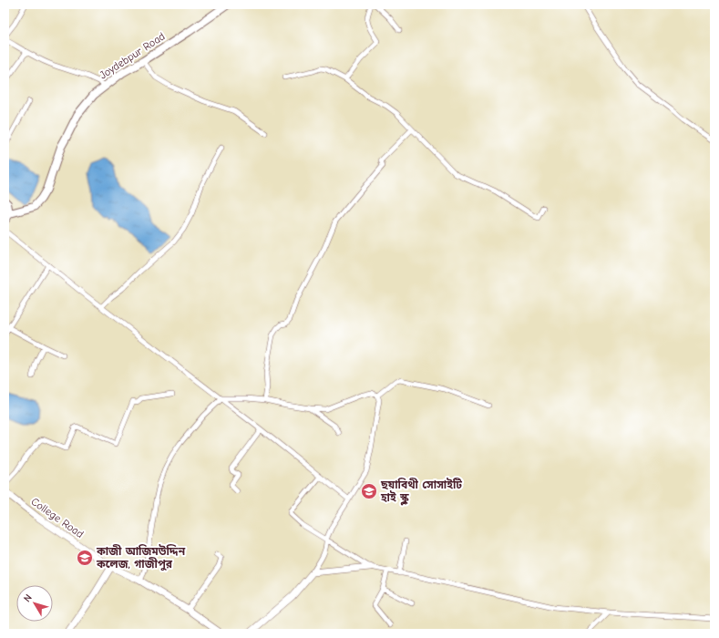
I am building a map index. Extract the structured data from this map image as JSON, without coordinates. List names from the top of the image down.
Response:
{
  "streets": {
    "main road": ["Joydebpur Road", "College Road"]
  },
  "places": {
    "school or university": ["ছয়াবিথী সোসাইটি হাই স্কুল", "কাজী আজিমউদ্দিন কলেজ, গাজীপুর"]
  },
  "north": "top left"
}
